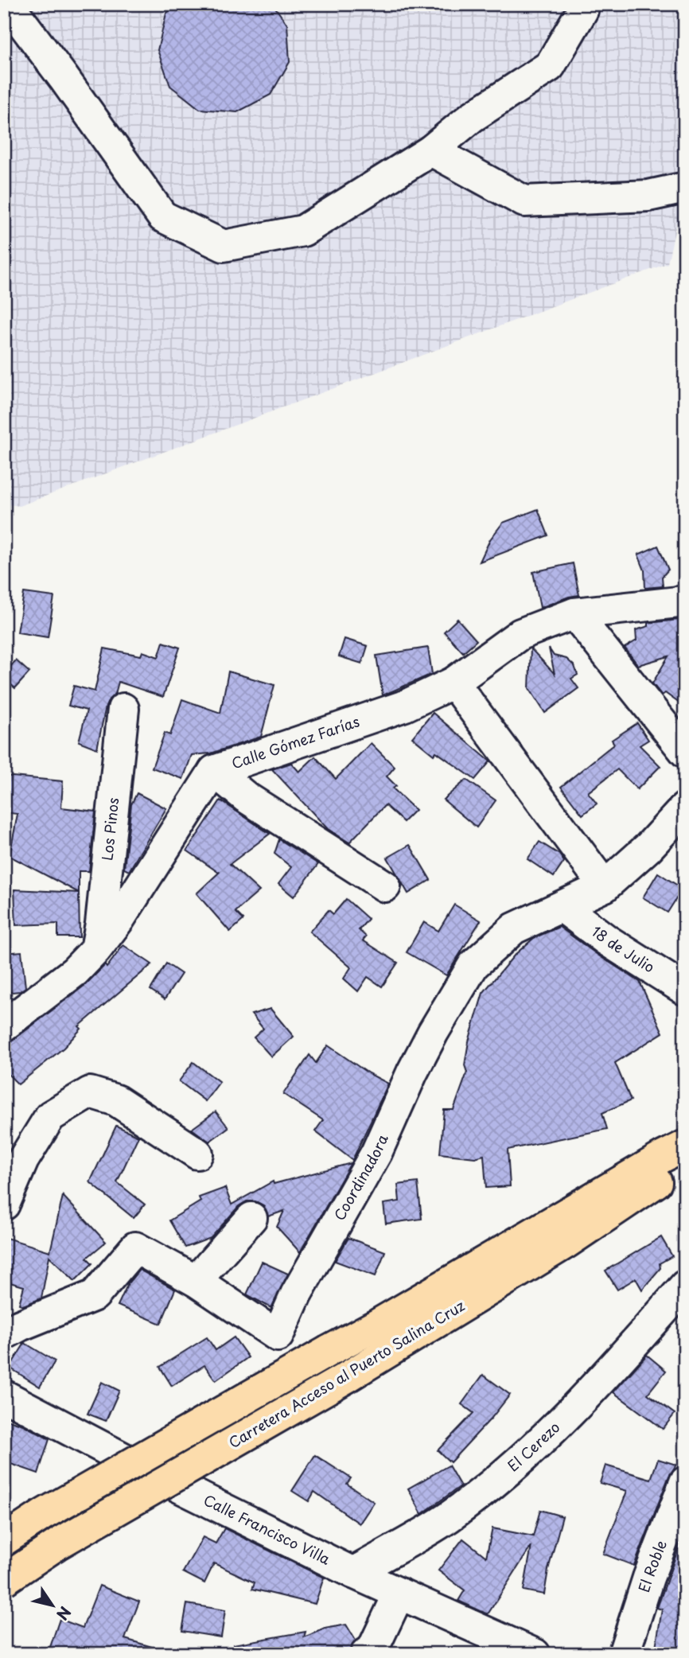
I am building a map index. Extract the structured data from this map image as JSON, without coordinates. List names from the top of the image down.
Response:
{
  "streets": {
    "main road": ["Carretera Acceso al Puerto Salina Cruz"],
    "street": [
      "Calle Gómez Farías",
      "Los Pinos",
      "18 de Julio",
      "Coordinadora",
      "El Cerezo",
      "Calle Francisco Villa",
      "El Roble"
    ]
  },
  "crossings": [
    ["Calle Gómez Farías", "Los Pinos"],
    ["18 de Julio", "Coordinadora"],
    ["El Cerezo", "Calle Francisco Villa"]
  ],
  "north": "bottom right"
}
